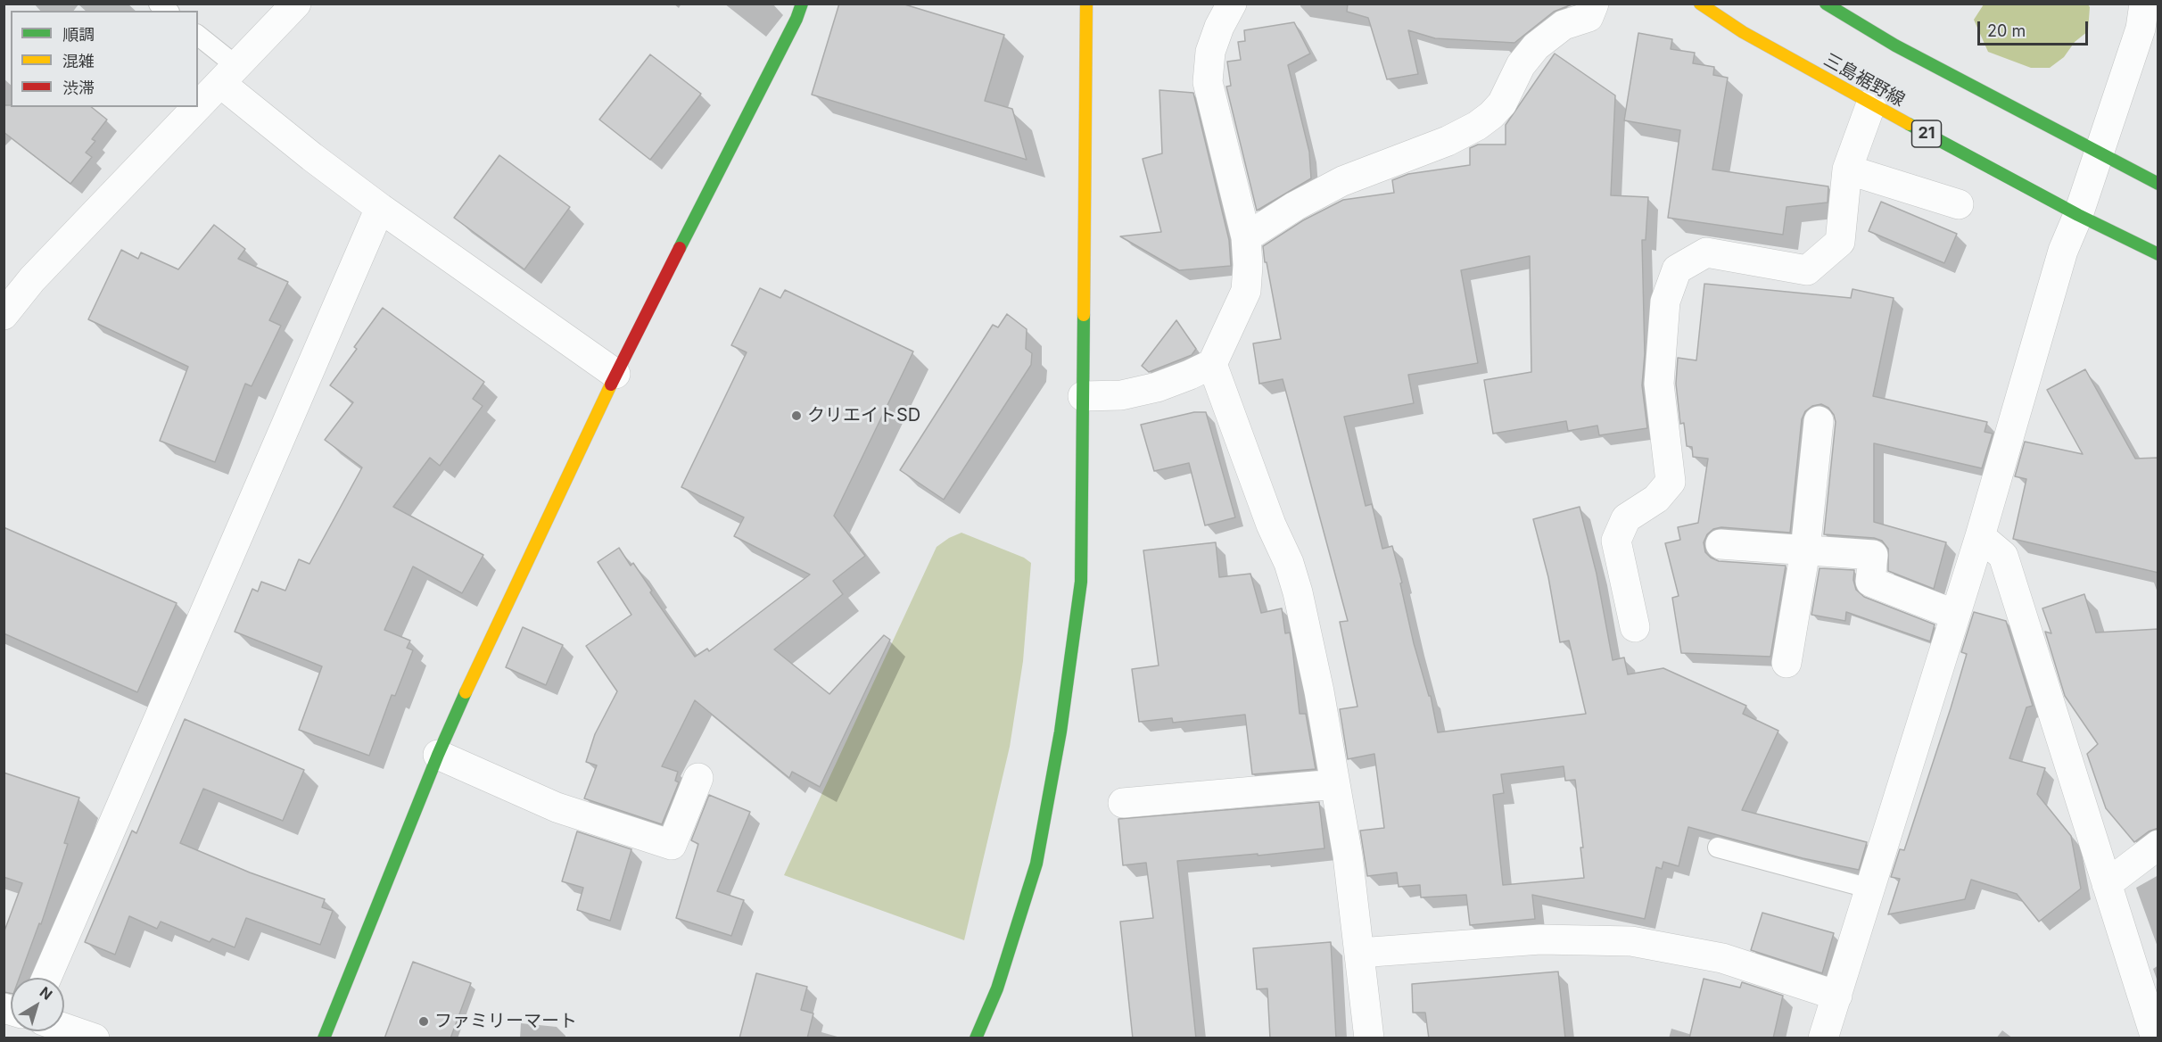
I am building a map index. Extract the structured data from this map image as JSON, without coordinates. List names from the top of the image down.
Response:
{
  "streets": {
    "street": ["三島裾野線", "21"]
  },
  "places": ["クリエイトSD", "ファミリーマート"],
  "legend": ["順調", "混雑", "渋滞"],
  "scale_bar": "20 m",
  "north": "top right"
}
